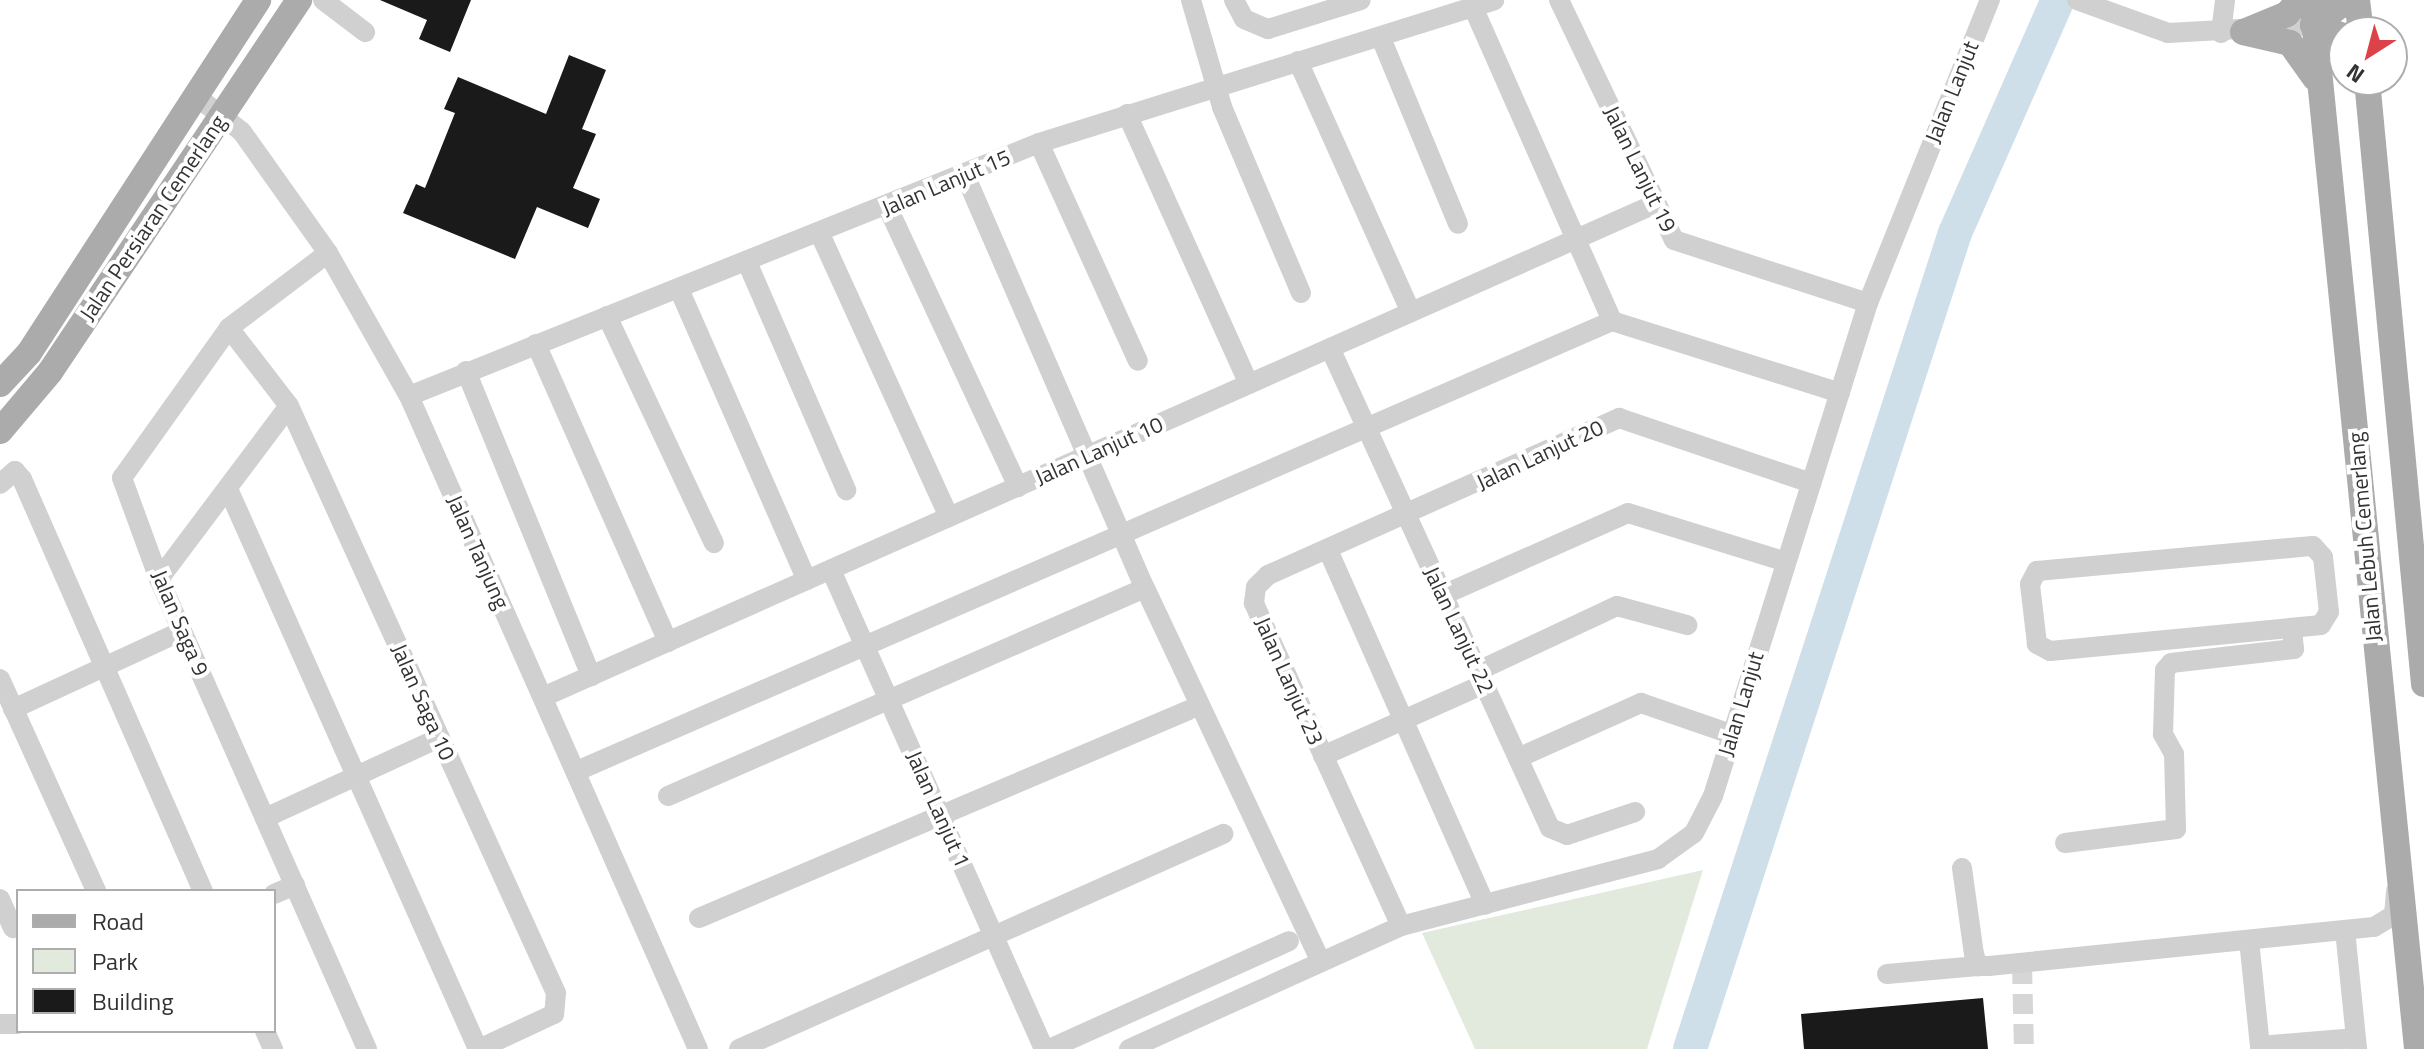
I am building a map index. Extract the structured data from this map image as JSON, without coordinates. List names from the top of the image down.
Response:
{
  "streets": {
    "main road": ["Jalan Persiaran Cemerlang", "Jalan Lebuh Cemerlang"],
    "street": [
      "Jalan Lanjut",
      "Jalan Lanjut 19",
      "Jalan Lanjut 15",
      "Jalan Lanjut 10",
      "Jalan Lanjut 20",
      "Jalan Tanjung",
      "Jalan Saga 9",
      "Jalan Lanjut 22",
      "Jalan Lanjut 23",
      "Jalan Saga 10",
      "Jalan Lanjut 1"
    ]
  },
  "crossings": [
    ["Jalan Lanjut", "Jalan Lanjut 19"],
    ["Jalan Lanjut", "Jalan Lanjut 20"],
    ["Jalan Lanjut", "Jalan Lanjut 23"],
    ["Jalan Lanjut 19", "Jalan Lanjut 10"],
    ["Jalan Lanjut 15", "Jalan Tanjung"],
    ["Jalan Persiaran Cemerlang", "Jalan Tanjung"],
    ["Jalan Lanjut 10", "Jalan Tanjung"],
    ["Jalan Lanjut 10", "Jalan Lanjut 22"],
    ["Jalan Lanjut 10", "Jalan Lanjut 1"],
    ["Jalan Lanjut 20", "Jalan Lanjut 22"],
    ["Jalan Lanjut 20", "Jalan Lanjut 23"],
    ["Jalan Tanjung", "Jalan Saga 9"],
    ["Jalan Saga 9", "Jalan Saga 10"],
    ["Jalan Lanjut 22", "Jalan Lanjut 23"]
  ],
  "legend": ["Road", "Park", "Building"],
  "north": "bottom left"
}
